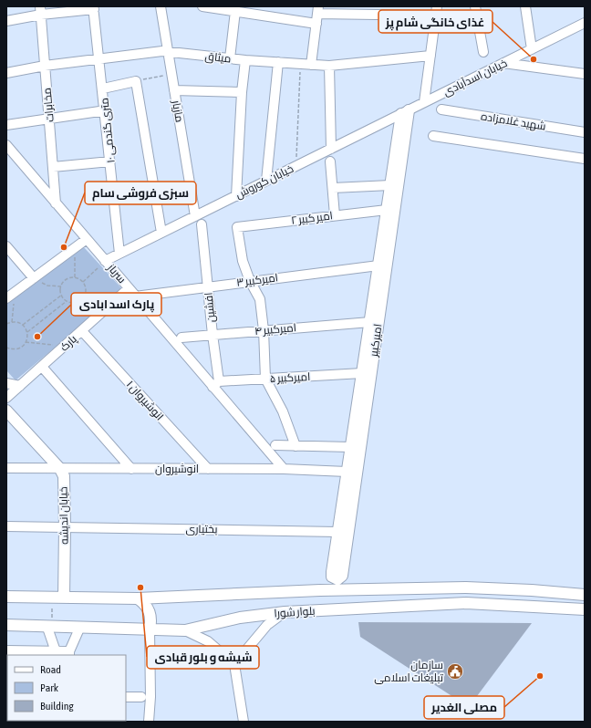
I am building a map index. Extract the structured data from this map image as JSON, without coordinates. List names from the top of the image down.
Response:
{
  "streets": {
    "main road": ["امیرکبیر", "خیابان اندیشه", "بلوار شورا"],
    "street": [
      "میثاق",
      "خیابان اسدآبادی",
      "مخابرات",
      "مازیار",
      "شهید غلامزاده",
      "۱۰ متری گندمی",
      "خیابان کوروش",
      "امیر کبیر ۲",
      "سرباز",
      "امیرکبیر ۳",
      "افشین",
      "امیرکبیر ۴",
      "پارک",
      "امیرکبیر ۵",
      "انوشیروان ۱",
      "انوشیروان",
      "بختیاری"
    ]
  },
  "crossings": [
    ["میثاق", "مخابرات"],
    ["میثاق", "مازیار"],
    ["میثاق", "۱۰ متری گندمی"],
    ["خیابان اسدآبادی", "خیابان کوروش"],
    ["مخابرات", "سرباز"],
    ["مازیار", "خیابان کوروش"],
    ["۱۰ متری گندمی", "خیابان کوروش"],
    ["خیابان کوروش", "سرباز"],
    ["خیابان کوروش", "امیرکبیر"],
    ["امیر کبیر ۲", "امیرکبیر ۳"],
    ["امیر کبیر ۲", "امیرکبیر"],
    ["سرباز", "امیرکبیر ۳"],
    ["سرباز", "افشین"],
    ["سرباز", "پارک"],
    ["سرباز", "امیرکبیر ۵"],
    ["سرباز", "انوشیروان"],
    ["امیرکبیر ۳", "افشین"],
    ["امیرکبیر ۳", "امیرکبیر"],
    ["افشین", "امیرکبیر ۴"],
    ["افشین", "امیرکبیر ۵"],
    ["امیرکبیر ۴", "امیرکبیر"],
    ["امیرکبیر", "امیرکبیر ۵"],
    ["امیرکبیر", "انوشیروان"],
    ["امیرکبیر", "بختیاری"],
    ["پارک", "انوشیروان ۱"],
    ["انوشیروان ۱", "انوشیروان"],
    ["انوشیروان", "خیابان اندیشه"],
    ["خیابان اندیشه", "بختیاری"],
    ["خیابان اندیشه", "بلوار شورا"]
  ],
  "places": {
    "other": [
      "غذای خانگی شام پز",
      "سبزی فروشی سام",
      "پارک اسد ابادی",
      "شیشه و بلور قبادی",
      "مصلی الغدیر"
    ],
    "public building": ["سازمان تبلیغات اسلامی"]
  },
  "legend": ["Road", "Park", "Building"]
}
